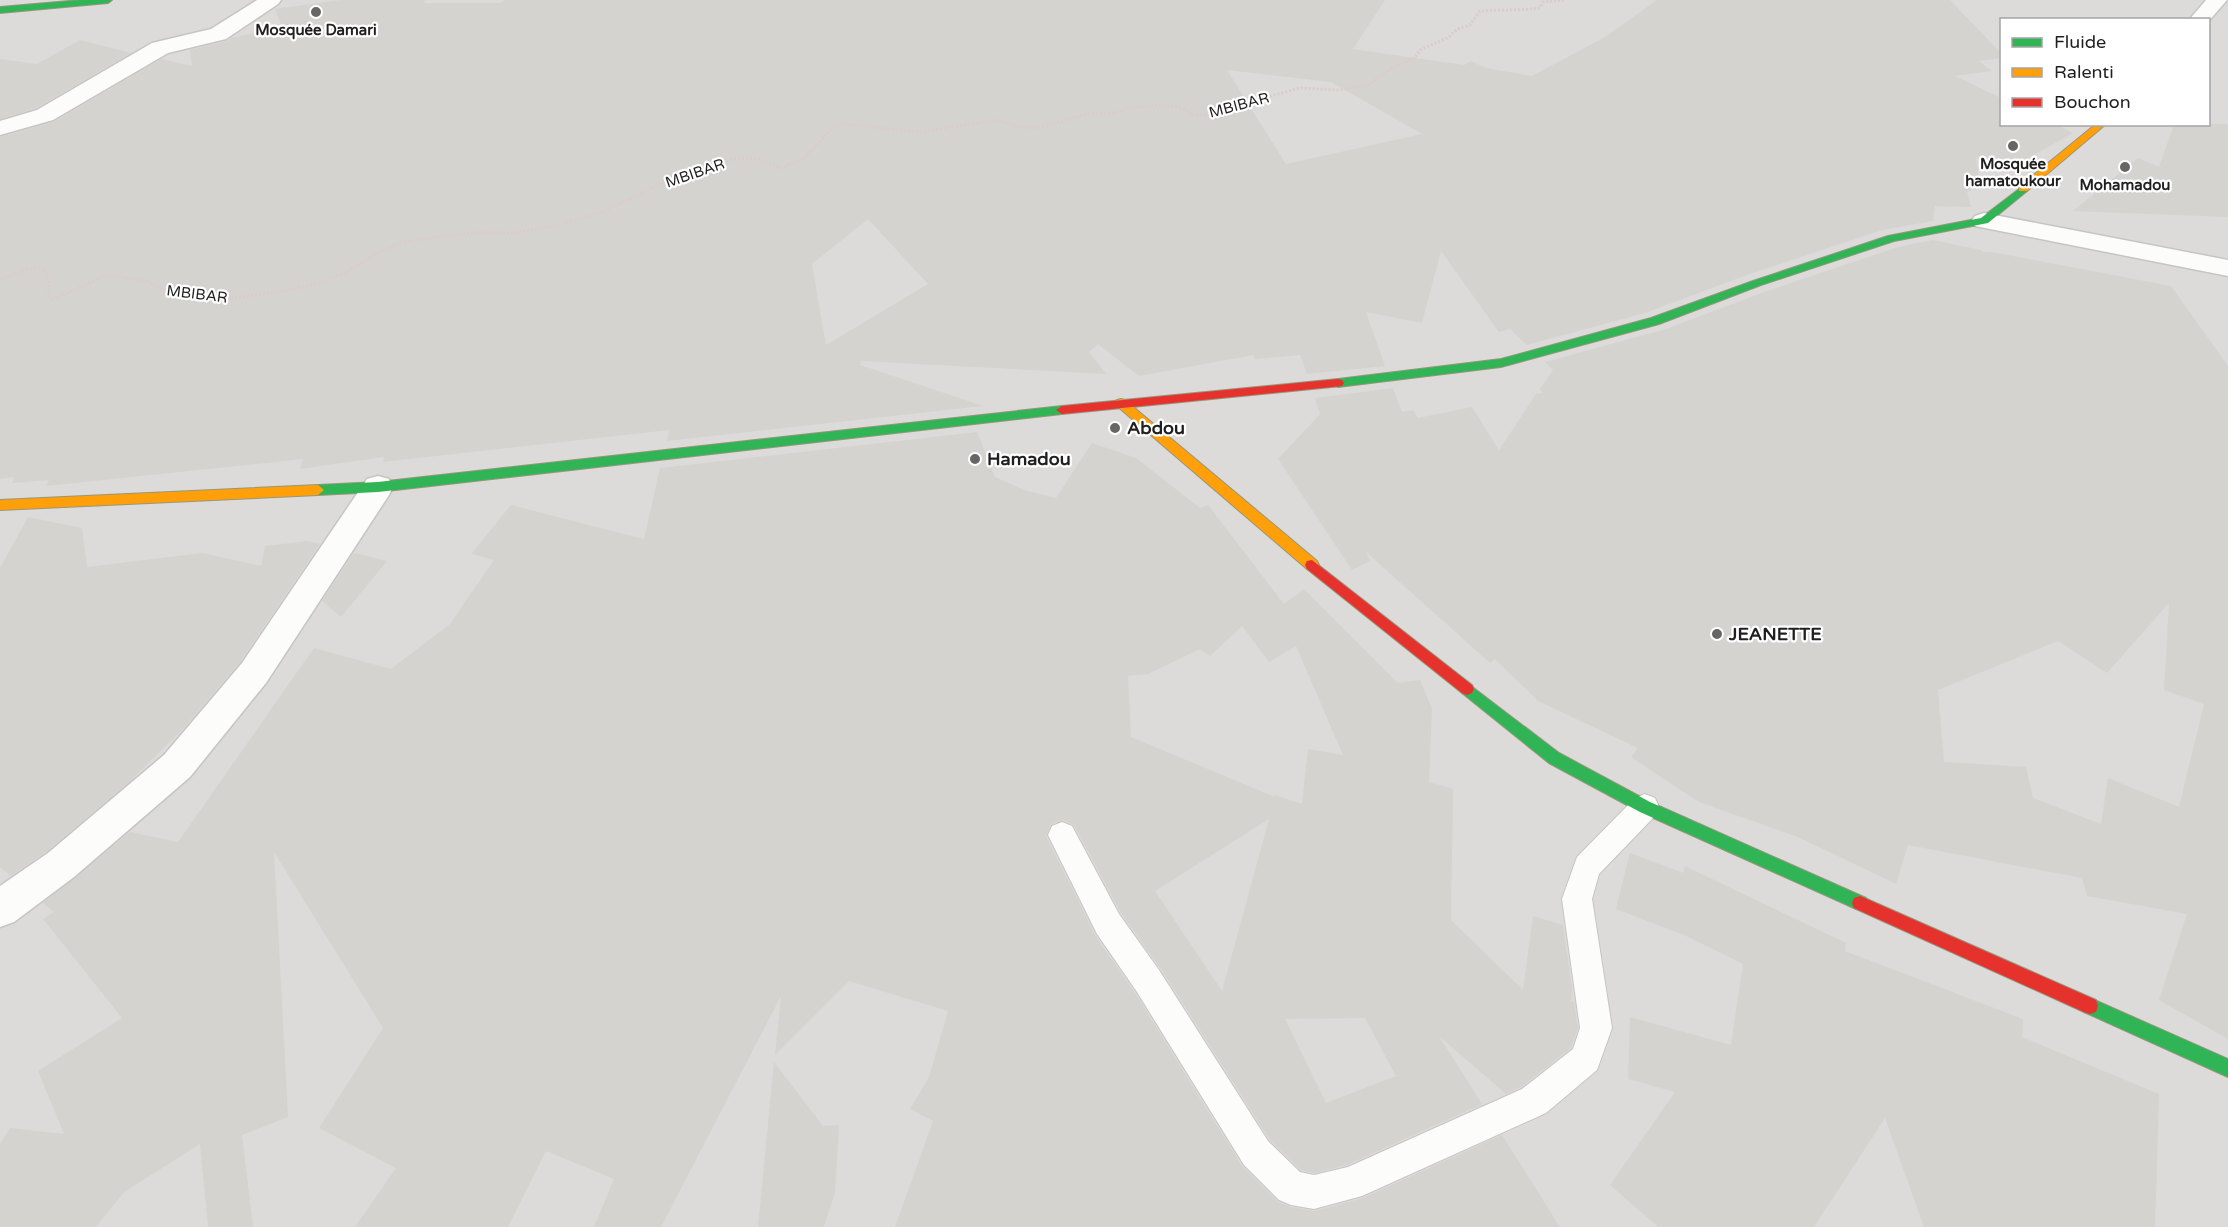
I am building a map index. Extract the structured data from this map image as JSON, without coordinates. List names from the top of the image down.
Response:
{
  "streets": {
    "path": ["MBIBAR"]
  },
  "places": [
    "Mosquée Damari",
    "Mosquée hamatoukour",
    "Mohamadou",
    "Abdou",
    "Hamadou",
    "JEANETTE"
  ],
  "legend": ["Fluide", "Ralenti", "Bouchon"]
}
